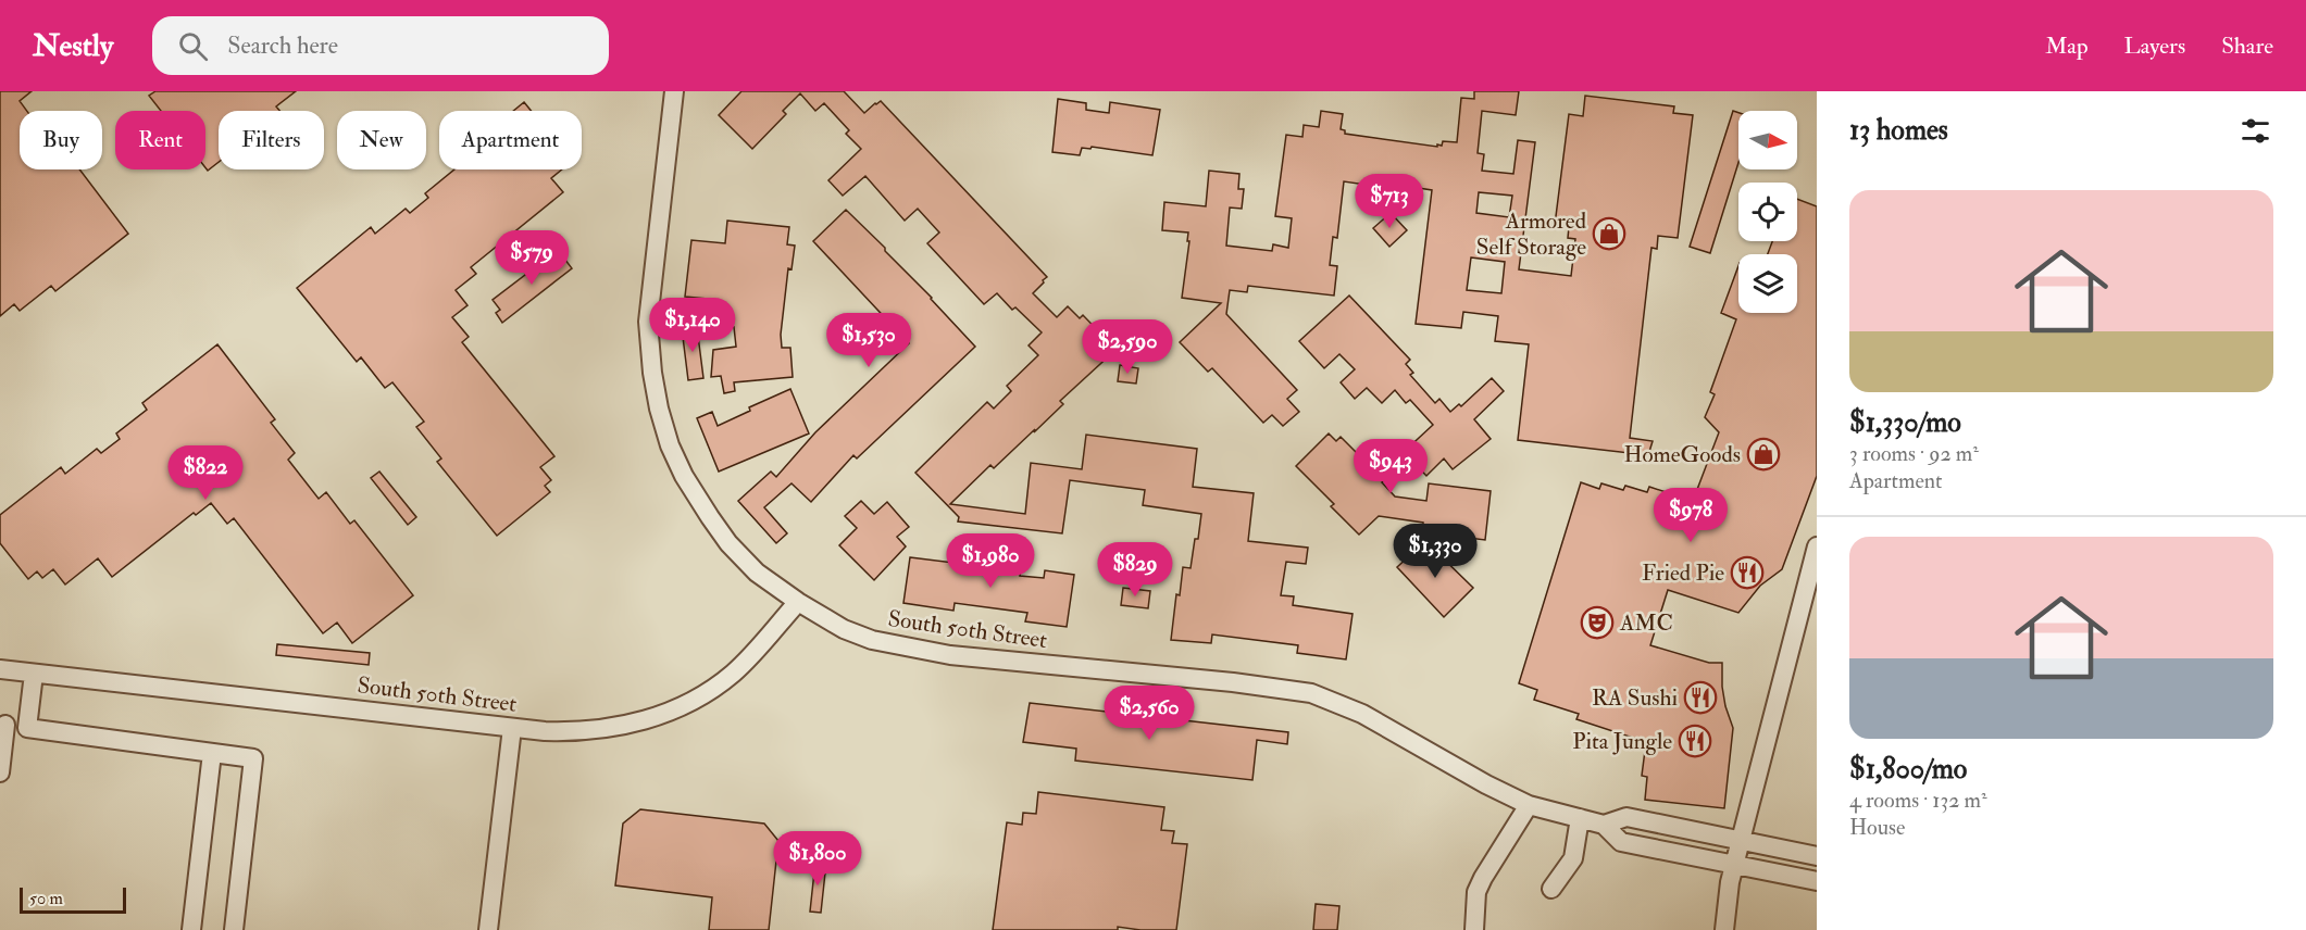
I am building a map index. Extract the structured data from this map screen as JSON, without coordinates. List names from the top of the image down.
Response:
{
  "streets": {
    "street": ["South 50th Street"]
  },
  "places": {
    "shop": ["Armored Self Storage", "HomeGoods"],
    "restaurant": ["Fried Pie", "RA Sushi", "Pita Jungle"],
    "theatre": ["AMC"]
  },
  "scale_bar": "50 m",
  "north": "right",
  "page": {
    "header": "Nestly",
    "search": "Search here",
    "nav": ["Map", "Layers", "Share"],
    "heading": "13 homes",
    "chip": [
      "Buy",
      "Rent",
      "Filters",
      "New",
      "Apartment"
    ],
    "list": [
      {
        "name": "$1,330/mo",
        "note": "3 rooms · 92 m² · Apartment"
      },
      {
        "name": "$1,800/mo",
        "note": "4 rooms · 132 m² · House"
      }
    ],
    "price": [
      "$713",
      "$579",
      "$1,140",
      "$1,530",
      "$2,590",
      "$943",
      "$822",
      "$978",
      "$1,330",
      "$1,980",
      "$829",
      "$2,560",
      "$1,800"
    ],
    "scale": "50 m"
  }
}
